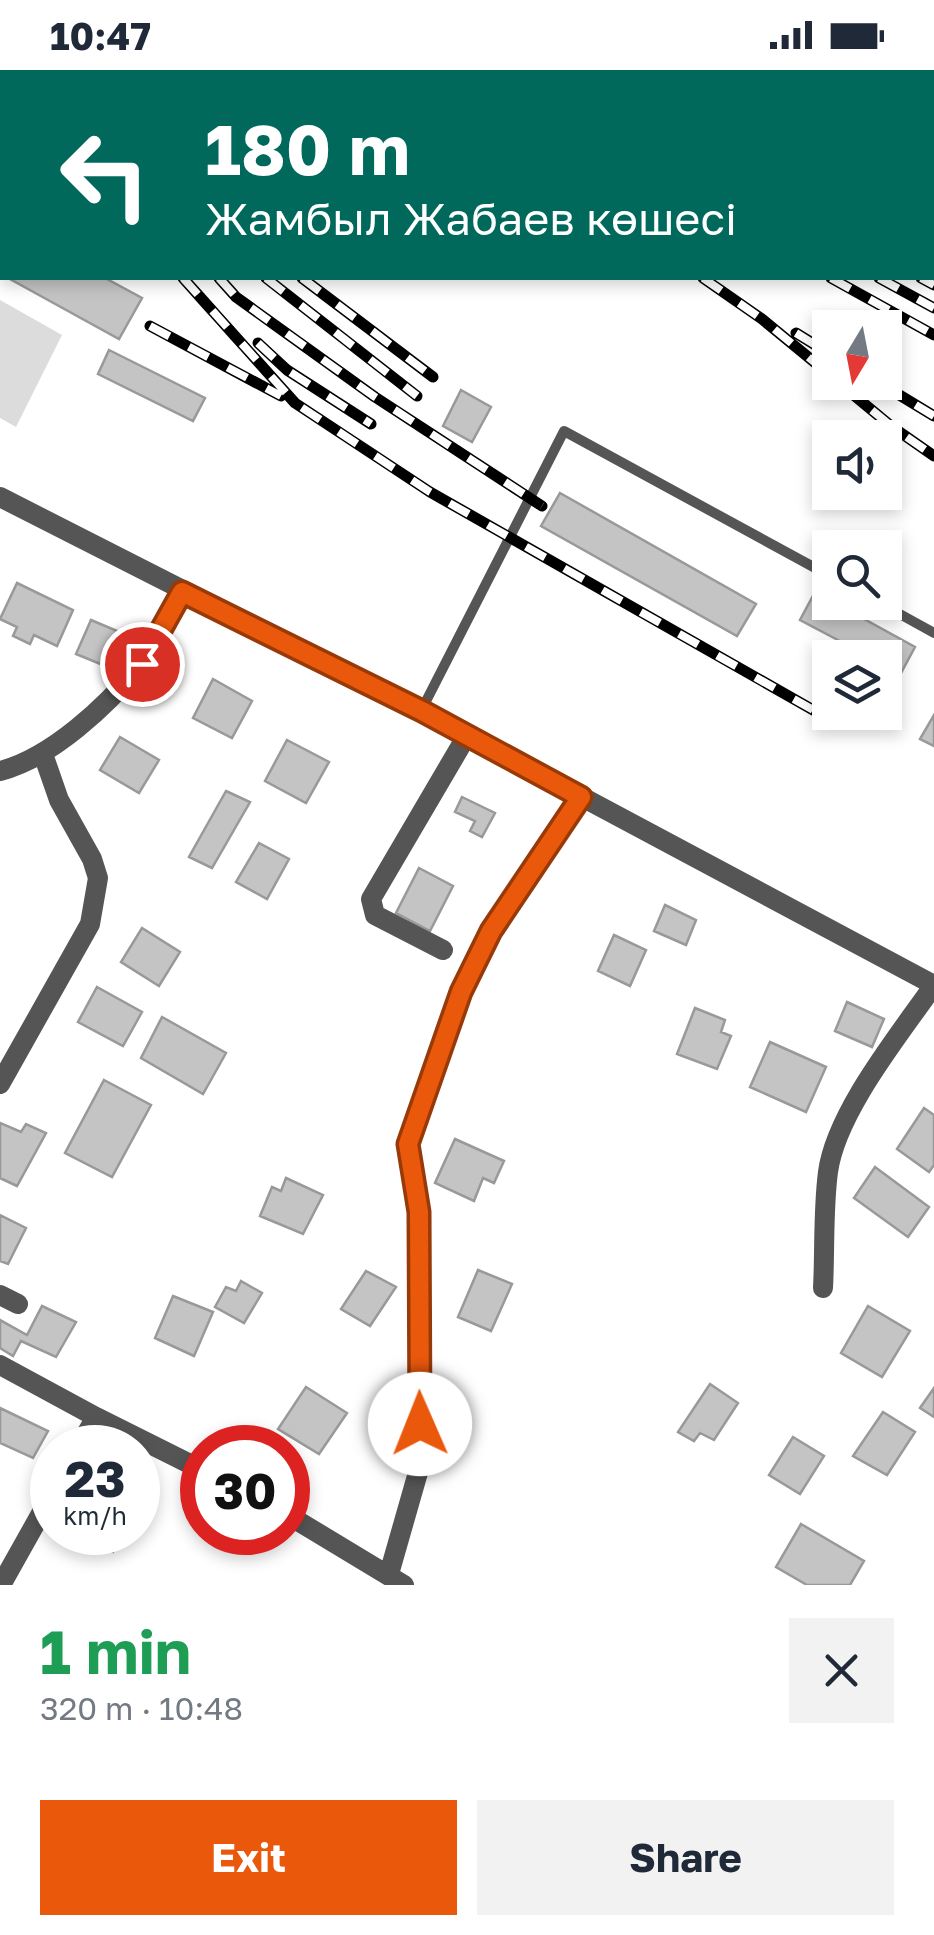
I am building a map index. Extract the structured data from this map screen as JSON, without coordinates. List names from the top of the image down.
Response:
{
  "north": "bottom",
  "page": {
    "status": "10:47",
    "turn": ["180 m", "Жамбыл Жабаев көшесі"],
    "speed": "23 km/h",
    "limit": "30",
    "heading": ["1 min", "320 m · 10:48"],
    "buttons": ["Exit", "Share"]
  }
}
